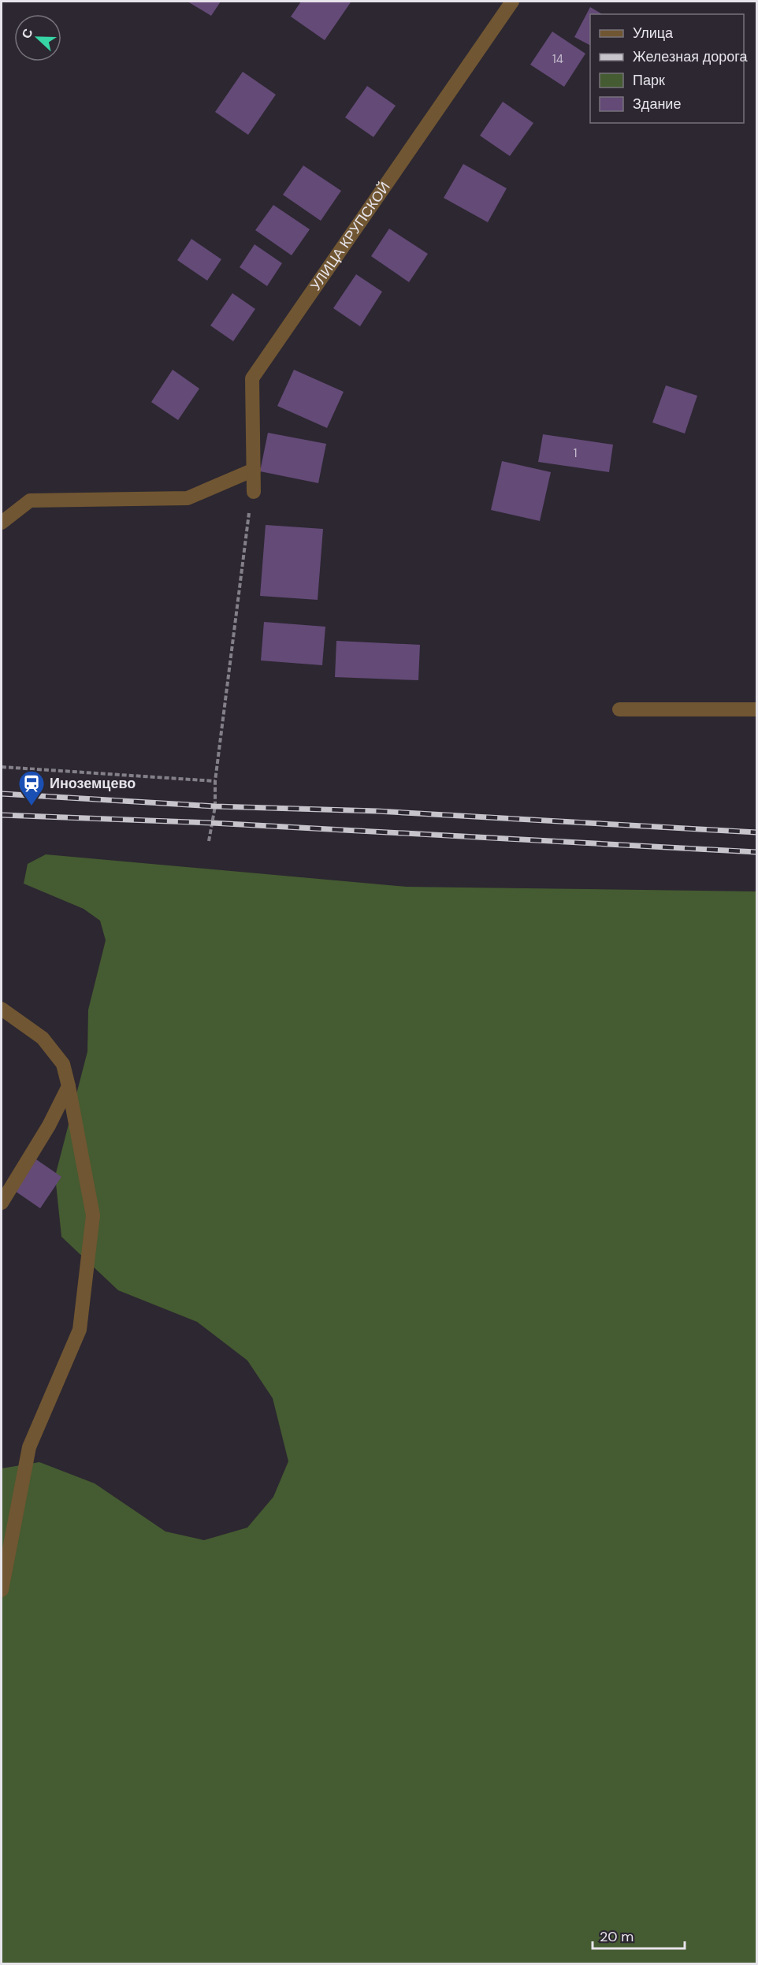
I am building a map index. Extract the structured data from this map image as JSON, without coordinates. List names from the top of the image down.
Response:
{
  "streets": {
    "street": ["УЛИЦА КРУПСКОЙ"]
  },
  "places": {
    "station": ["Иноземцево"]
  },
  "house_numbers": ["14", "1"],
  "legend": [
    "Улица",
    "Железная дорога",
    "Парк",
    "Здание"
  ],
  "scale_bar": "20 m",
  "north": "left"
}
